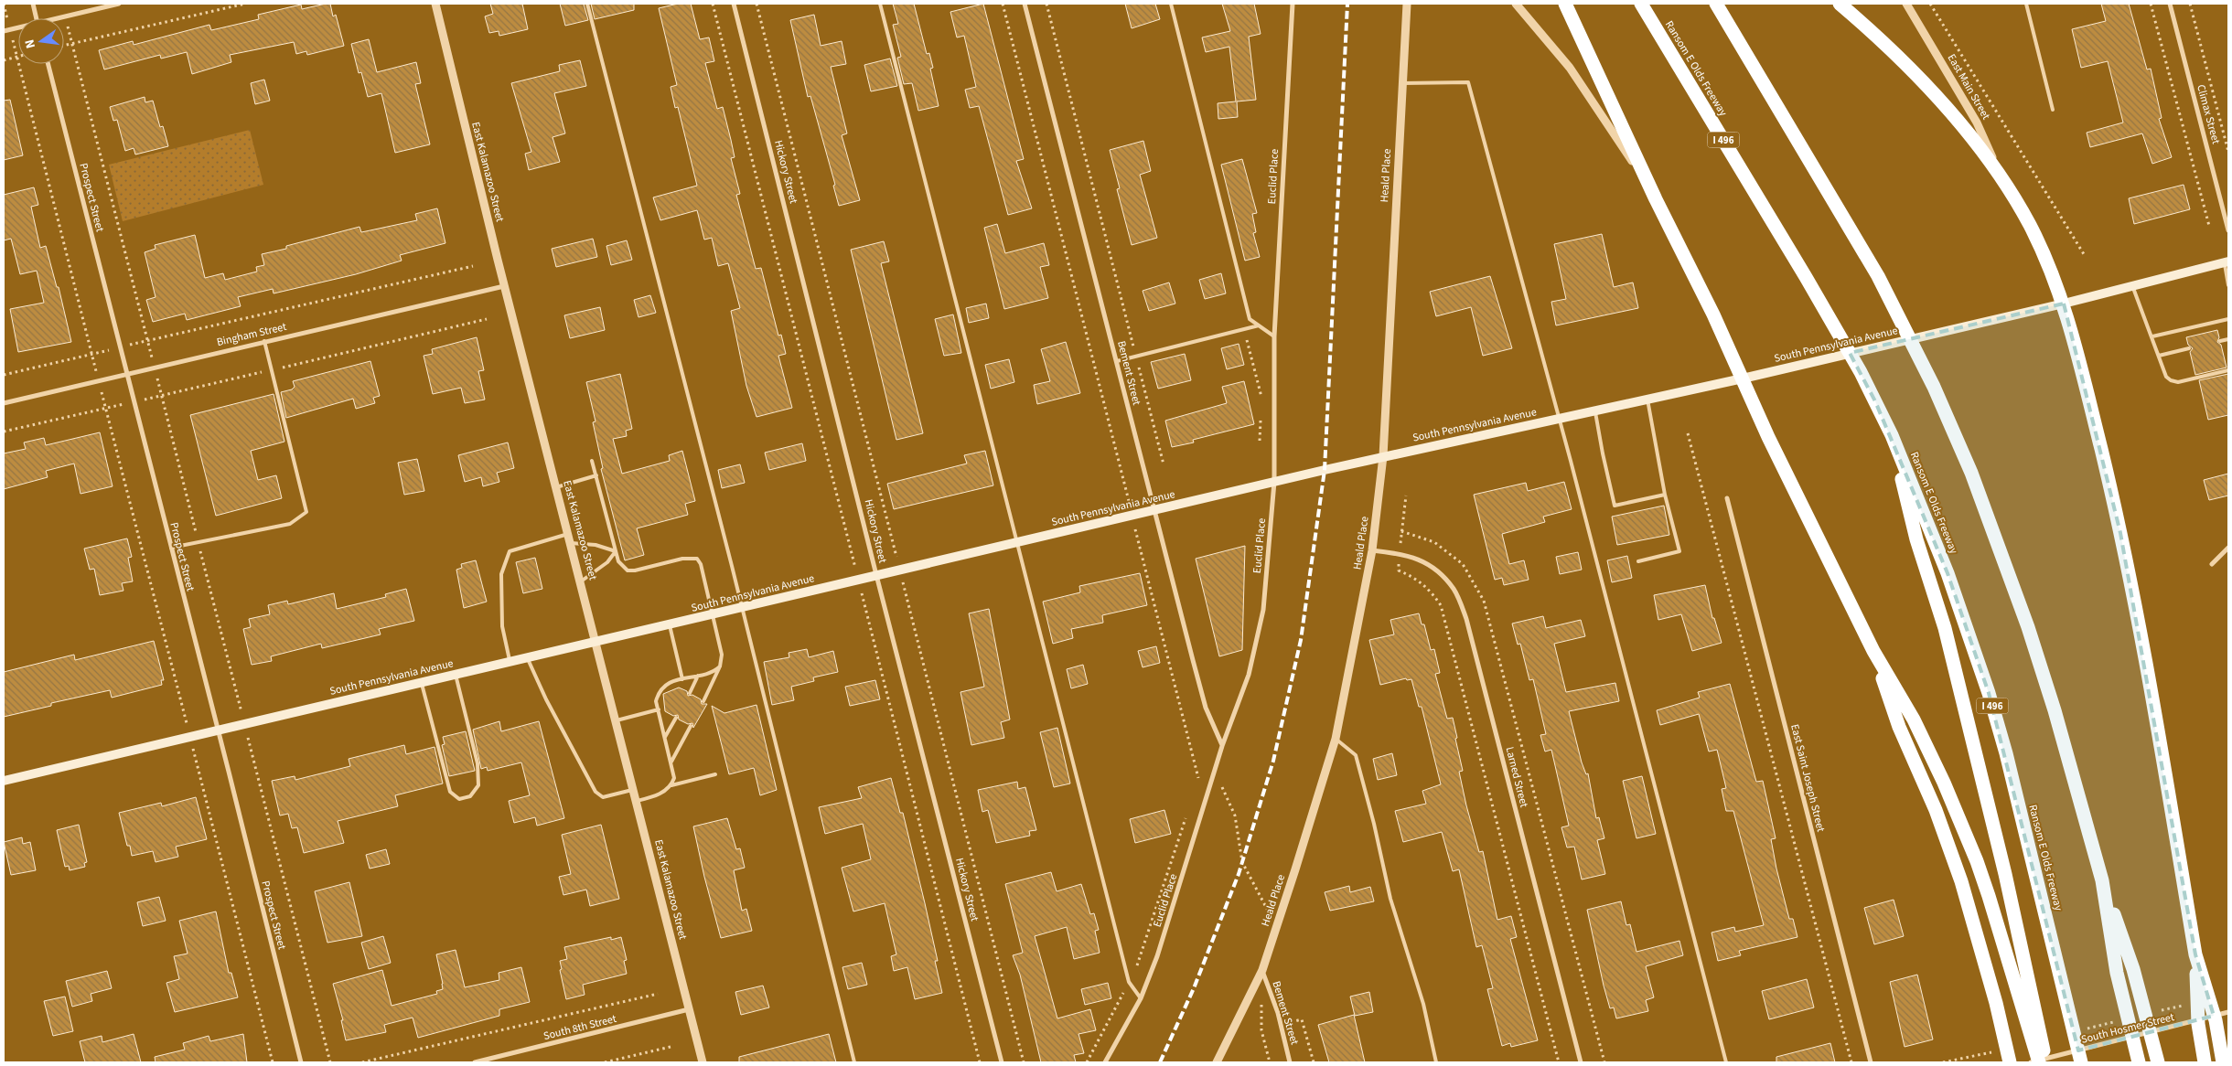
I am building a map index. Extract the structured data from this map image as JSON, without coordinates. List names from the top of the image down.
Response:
{
  "streets": {
    "highway": ["Ransom E Olds Freeway", "I 496"],
    "main road": ["South Pennsylvania Avenue"],
    "street": [
      "East Main Street",
      "Climax Street",
      "East Kalamazoo Street",
      "Hickory Street",
      "Heald Place",
      "Euclid Place",
      "Prospect Street",
      "Bingham Street",
      "Bement Street",
      "Larned Street",
      "East Saint Joseph Street",
      "South 8th Street",
      "South Hosmer Street"
    ]
  },
  "crossings": [
    ["East Kalamazoo Street", "Bingham Street"],
    ["East Kalamazoo Street", "South Pennsylvania Avenue"],
    ["East Kalamazoo Street", "South 8th Street"],
    ["Hickory Street", "South Pennsylvania Avenue"],
    ["Heald Place", "South Pennsylvania Avenue"],
    ["Heald Place", "Bement Street"],
    ["Heald Place", "Larned Street"],
    ["Euclid Place", "South Pennsylvania Avenue"],
    ["Euclid Place", "Bement Street"],
    ["Prospect Street", "Bingham Street"],
    ["Prospect Street", "South Pennsylvania Avenue"],
    ["South Pennsylvania Avenue", "Bement Street"]
  ],
  "north": "left"
}
